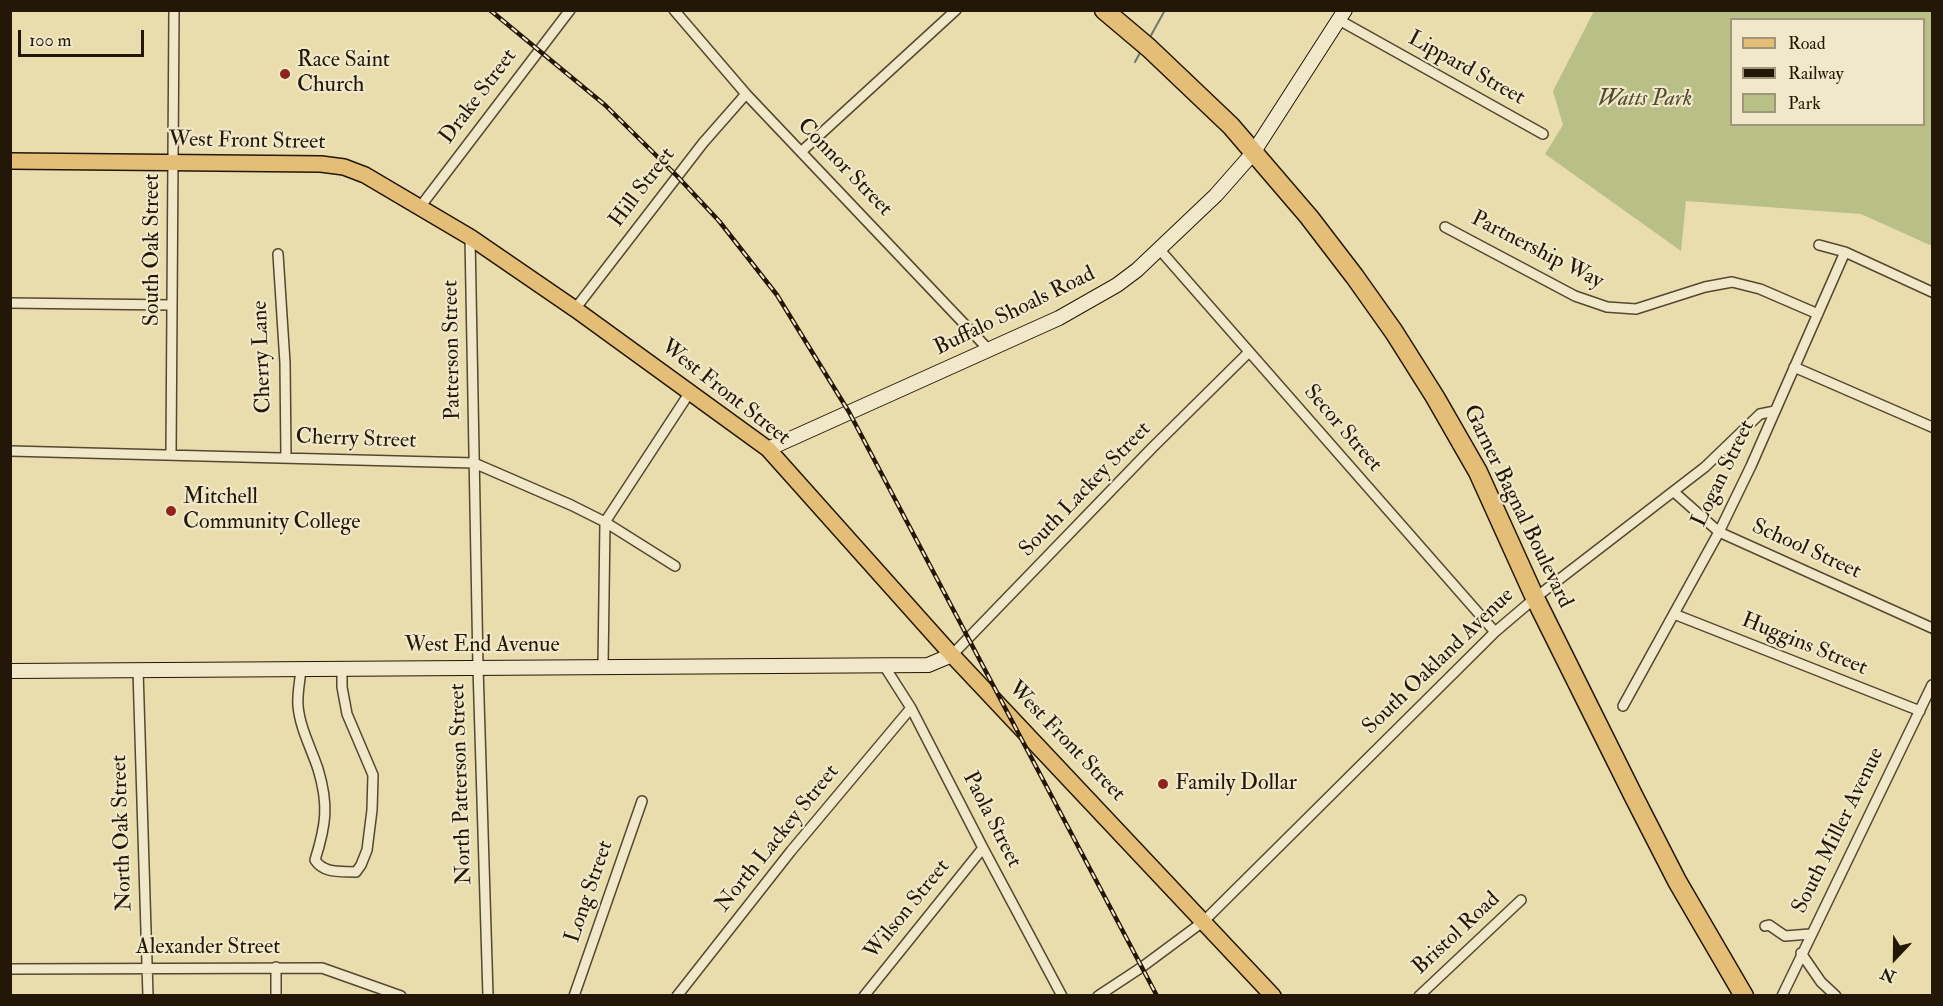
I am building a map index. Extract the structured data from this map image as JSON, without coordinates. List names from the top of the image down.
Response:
{
  "streets": {
    "highway": ["Garner Bagnal Boulevard"],
    "main road": ["West Front Street", "Buffalo Shoals Road", "West End Avenue"],
    "street": [
      "Lippard Street",
      "Drake Street",
      "Connor Street",
      "Hill Street",
      "South Oak Street",
      "Partnership Way",
      "Patterson Street",
      "Cherry Lane",
      "Secor Street",
      "Cherry Street",
      "Logan Street",
      "South Lackey Street",
      "School Street",
      "Huggins Street",
      "South Oakland Avenue",
      "North Patterson Street",
      "Paola Street",
      "South Miller Avenue",
      "North Oak Street",
      "North Lackey Street",
      "Long Street",
      "Wilson Street",
      "Bristol Road",
      "Alexander Street"
    ]
  },
  "crossings": [
    ["Lippard Street", "Buffalo Shoals Road"],
    ["Drake Street", "West Front Street"],
    ["West Front Street", "Hill Street"],
    ["West Front Street", "South Oak Street"],
    ["West Front Street", "Buffalo Shoals Road"],
    ["West Front Street", "Patterson Street"],
    ["West Front Street", "South Lackey Street"],
    ["West Front Street", "West End Avenue"],
    ["West Front Street", "South Oakland Avenue"],
    ["Connor Street", "Hill Street"],
    ["Connor Street", "Buffalo Shoals Road"],
    ["South Oak Street", "Cherry Street"],
    ["Partnership Way", "Logan Street"],
    ["Buffalo Shoals Road", "Secor Street"],
    ["Buffalo Shoals Road", "Garner Bagnal Boulevard"],
    ["Patterson Street", "Cherry Street"],
    ["Patterson Street", "North Patterson Street"],
    ["Cherry Lane", "Cherry Street"],
    ["Secor Street", "South Lackey Street"],
    ["Secor Street", "South Oakland Avenue"],
    ["Cherry Street", "North Patterson Street"],
    ["Logan Street", "School Street"],
    ["Logan Street", "Huggins Street"],
    ["Logan Street", "South Oakland Avenue"],
    ["South Lackey Street", "West End Avenue"],
    ["Garner Bagnal Boulevard", "South Oakland Avenue"],
    ["School Street", "South Oakland Avenue"],
    ["Huggins Street", "South Miller Avenue"],
    ["West End Avenue", "North Patterson Street"],
    ["West End Avenue", "Paola Street"],
    ["West End Avenue", "North Oak Street"],
    ["Paola Street", "North Lackey Street"],
    ["Paola Street", "Wilson Street"],
    ["North Oak Street", "Alexander Street"]
  ],
  "parks": ["Watts Park"],
  "places": ["Race Saint Church", "Mitchell Community College", "Family Dollar"],
  "legend": ["Road", "Railway", "Park"],
  "scale_bar": "100 m",
  "north": "bottom"
}
